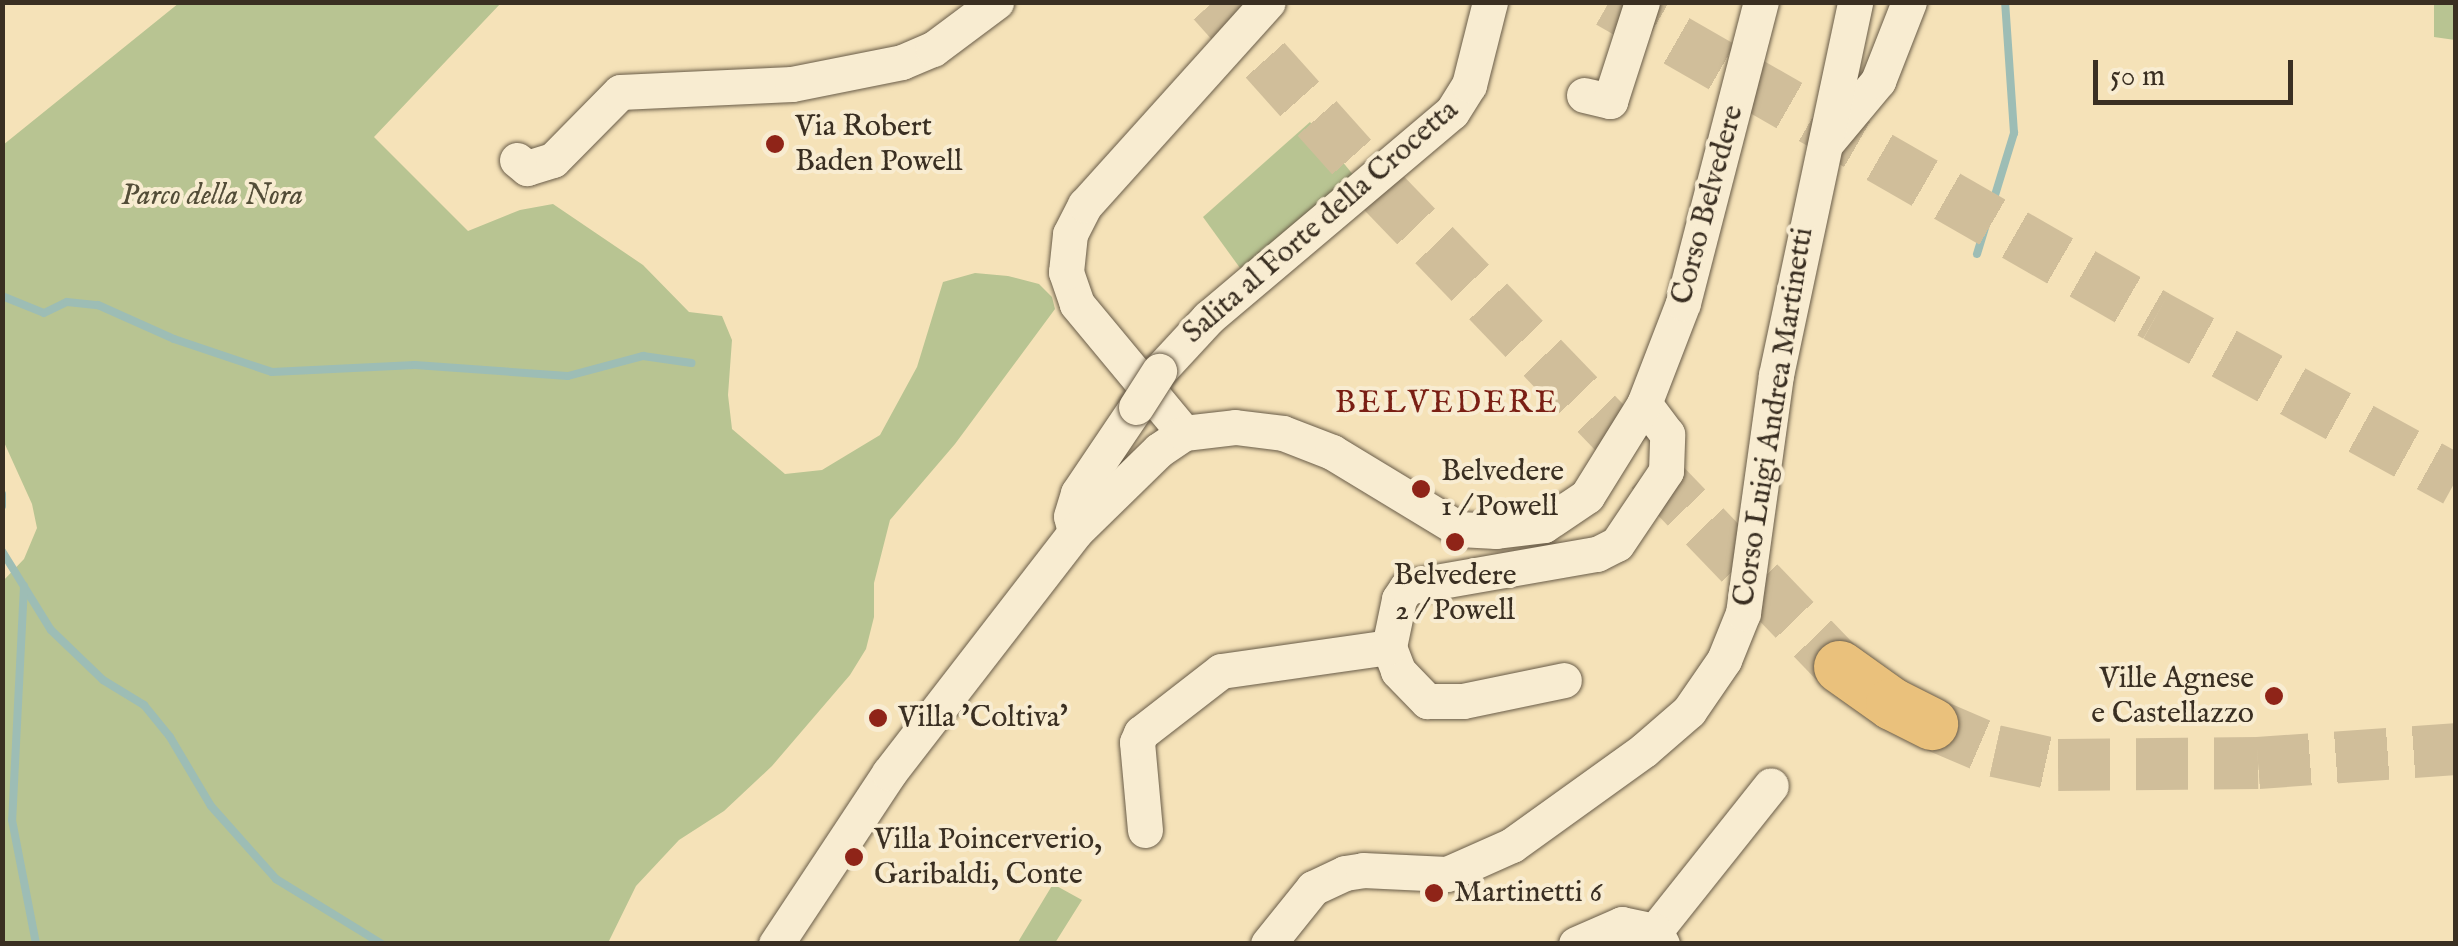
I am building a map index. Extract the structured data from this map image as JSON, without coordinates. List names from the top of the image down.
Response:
{
  "streets": {
    "street": ["Corso Belvedere", "Salita al Forte della Crocetta", "Corso Luigi Andrea Martinetti"]
  },
  "districts": ["BELVEDERE"],
  "parks": ["Parco della Nora"],
  "places": [
    "Via Robert Baden Powell",
    "Belvedere 1 / Powell",
    "Belvedere 2 / Powell",
    "Ville Agnese e Castellazzo",
    "Villa 'Coltiva'",
    "Villa Poincerverio, Garibaldi, Conte",
    "Martinetti 6"
  ],
  "scale_bar": "50 m"
}
